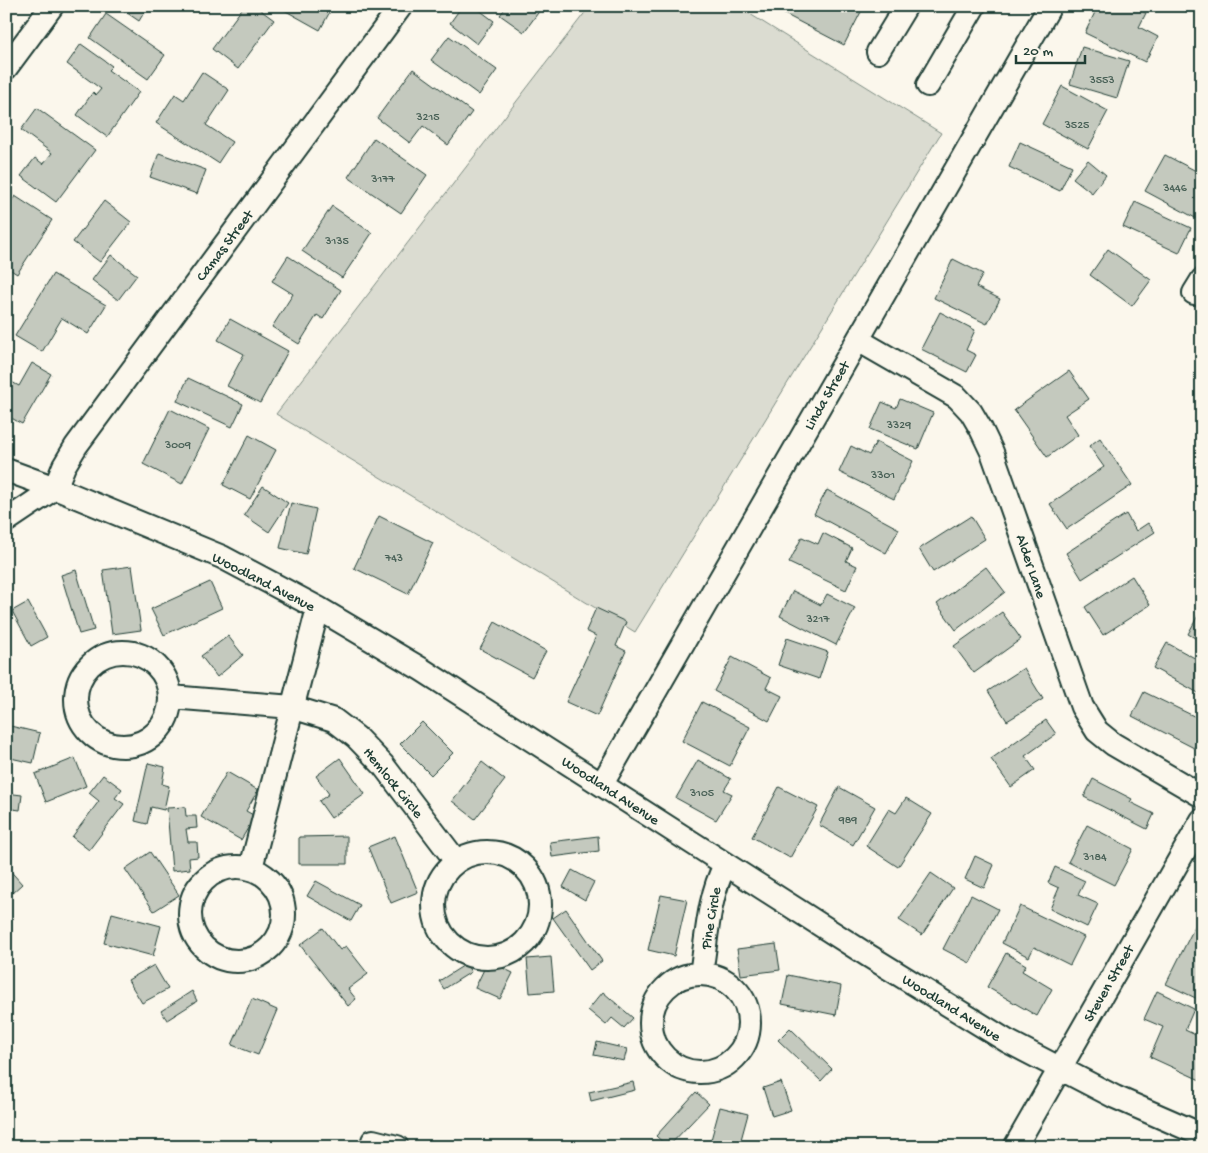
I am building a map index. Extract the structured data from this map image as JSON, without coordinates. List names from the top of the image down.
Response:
{
  "streets": {
    "street": [
      "Camas Street",
      "Linda Street",
      "Alder Lane",
      "Woodland Avenue",
      "Hemlock Circle",
      "Pine Circle",
      "Steven Street"
    ]
  },
  "crossings": [
    ["Camas Street", "Woodland Avenue"],
    ["Linda Street", "Alder Lane"],
    ["Linda Street", "Woodland Avenue"],
    ["Woodland Avenue", "Pine Circle"],
    ["Woodland Avenue", "Steven Street"]
  ],
  "house_numbers": [
    "3553",
    "3215",
    "3525",
    "3177",
    "3446",
    "3135",
    "3329",
    "3009",
    "3301",
    "743",
    "3217",
    "3105",
    "989",
    "3184"
  ],
  "scale_bar": "20 m"
}
